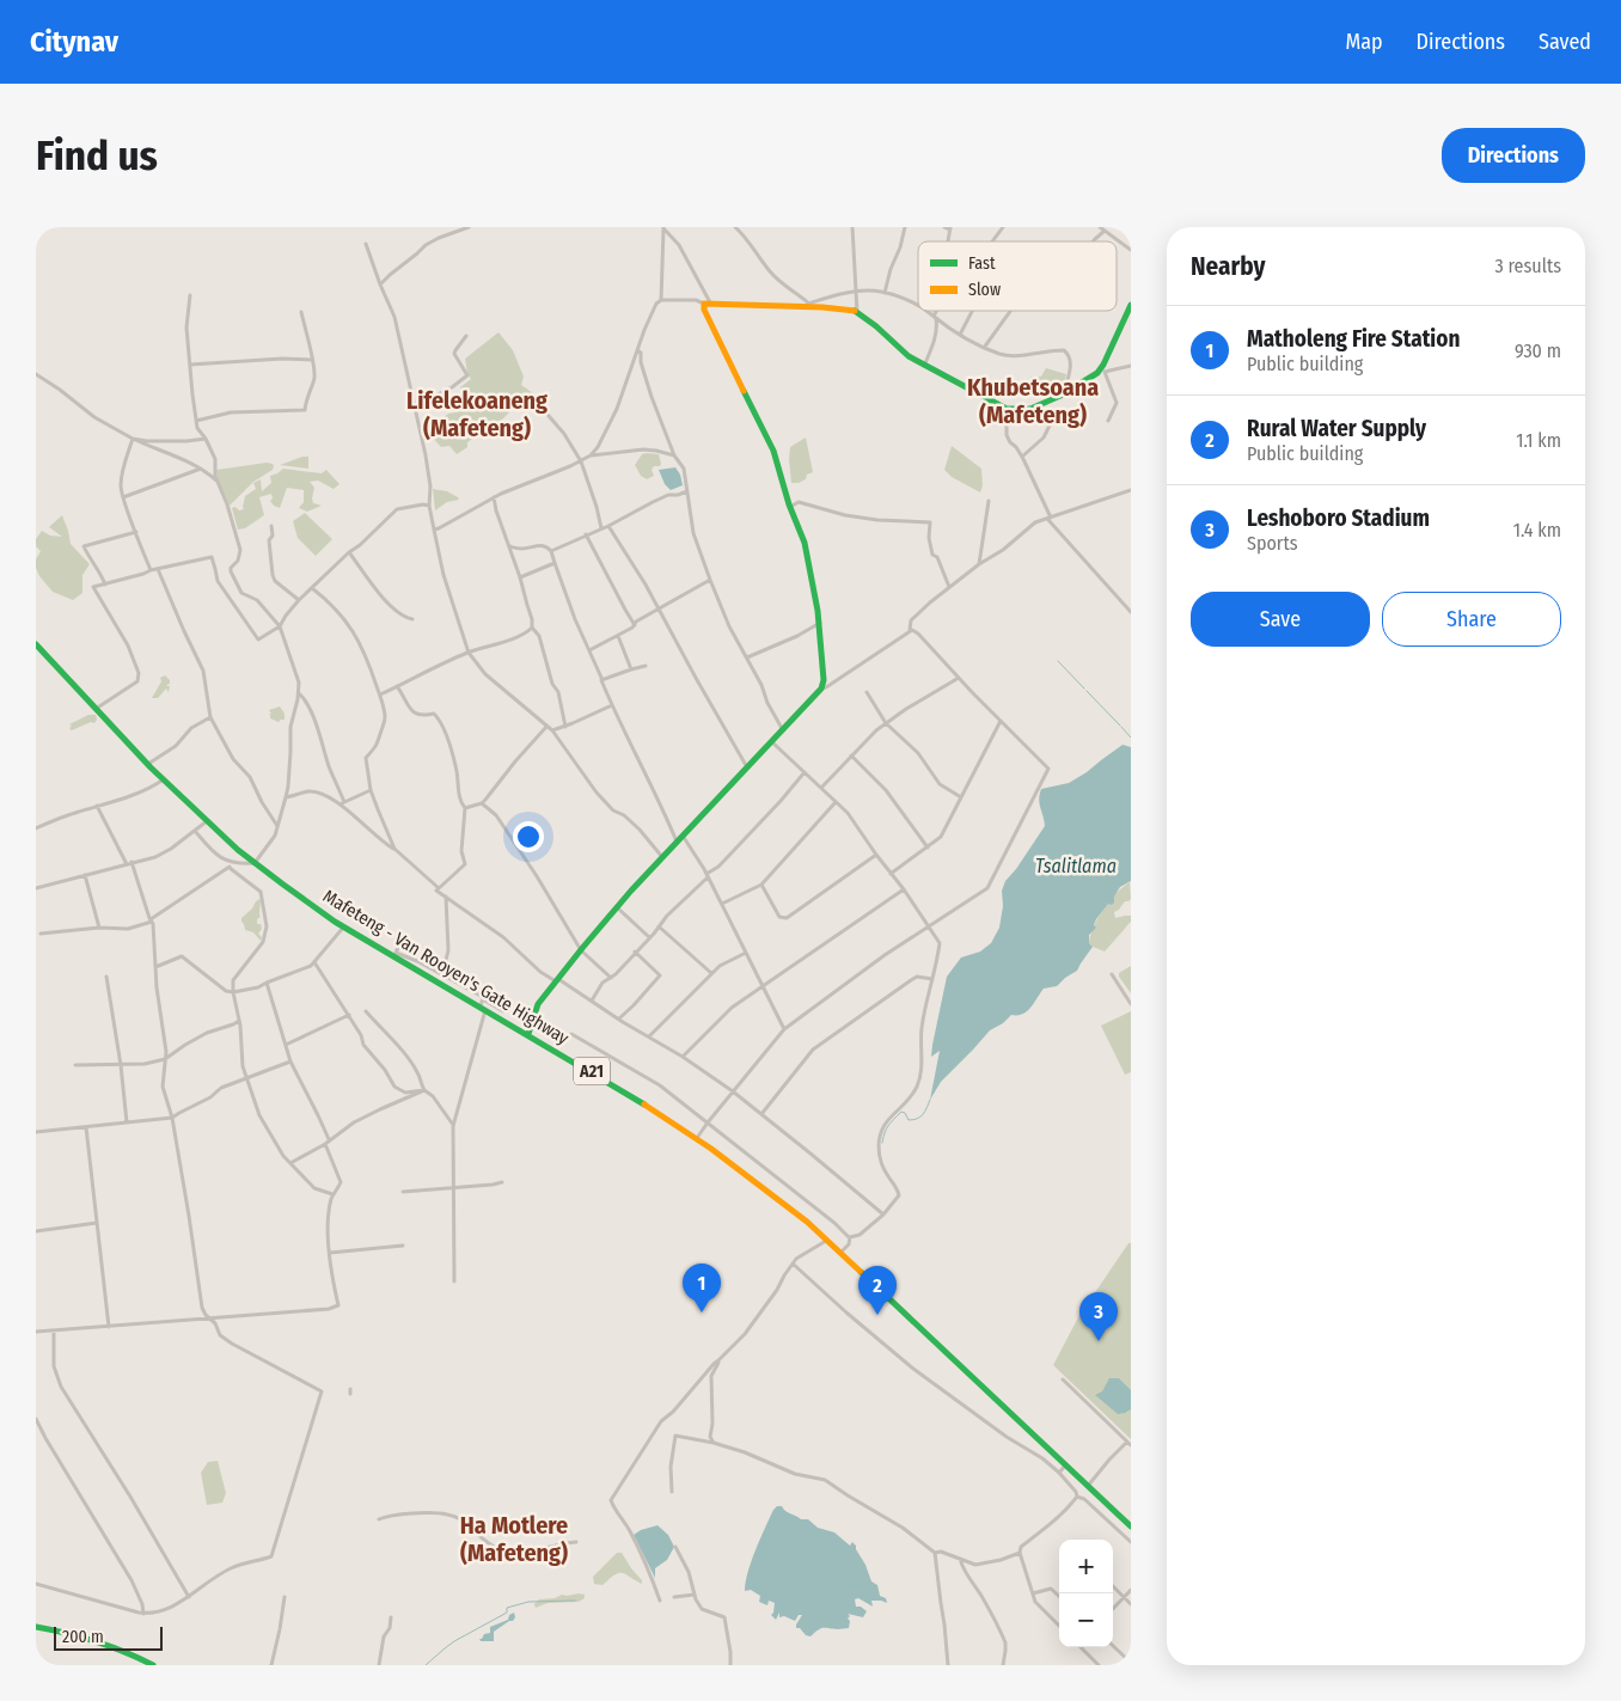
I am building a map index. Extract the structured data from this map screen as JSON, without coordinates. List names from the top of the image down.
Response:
{
  "streets": {
    "street": ["Mafeteng - Van Rooyen's Gate Highway", "A21"]
  },
  "districts": ["Khubetsoana (Mafeteng)", "Lifelekoaneng (Mafeteng)", "Ha Motlere (Mafeteng)"],
  "water": ["Tsalitlama"],
  "legend": ["Fast", "Slow"],
  "scale_bar": "200 m",
  "page": {
    "header": "Citynav",
    "nav": ["Map", "Directions", "Saved"],
    "buttons": [
      "Directions",
      ["Save", "Share"]
    ],
    "title": "Find us",
    "heading": ["Nearby", "3 results"],
    "list": [
      {
        "mark": "1",
        "name": "Matholeng Fire Station",
        "note": "Public building",
        "value": "930 m"
      },
      {
        "mark": "2",
        "name": "Rural Water Supply",
        "note": "Public building",
        "value": "1.1 km"
      },
      {
        "mark": "3",
        "name": "Leshoboro Stadium",
        "note": "Sports",
        "value": "1.4 km"
      }
    ],
    "pins": ["1", "2", "3"],
    "map_buttons": ["+", "−"],
    "scale": "200 m"
  }
}
